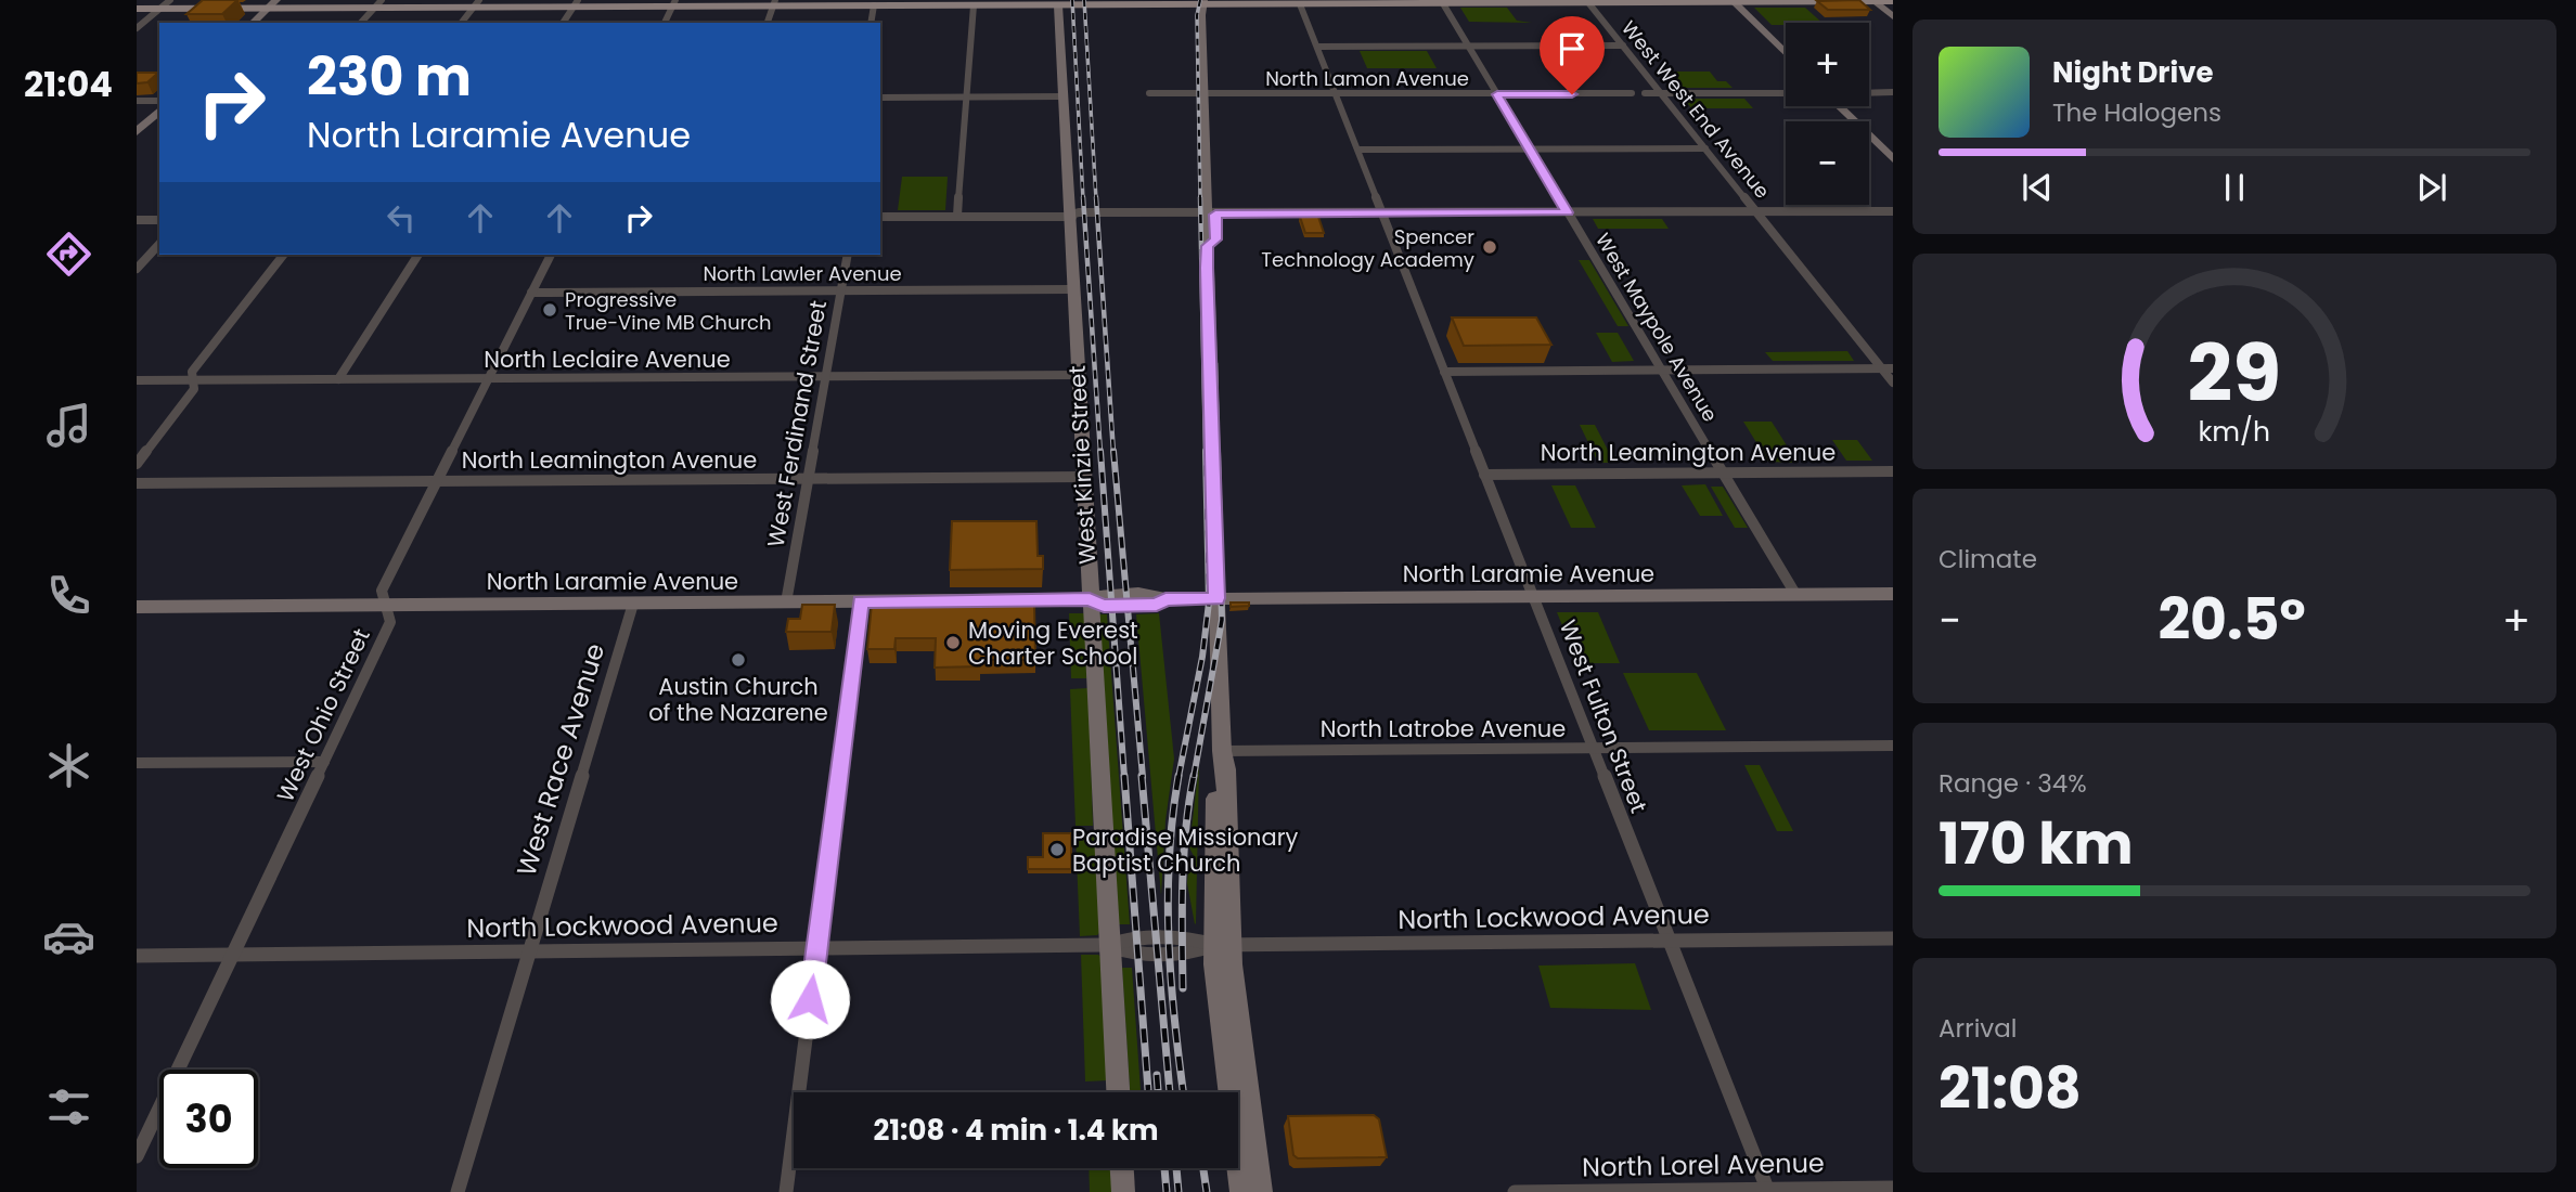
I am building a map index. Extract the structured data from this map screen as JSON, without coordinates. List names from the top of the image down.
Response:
{
  "streets": {
    "street": [
      "North Lamon Avenue",
      "West West End Avenue",
      "North Lawler Avenue",
      "West Maypole Avenue",
      "North Leclaire Avenue",
      "West Ferdinand Street",
      "North Leamington Avenue",
      "West Kinzie Street",
      "North Laramie Avenue",
      "West Ohio Street",
      "West Fulton Street",
      "North Latrobe Avenue",
      "West Race Avenue",
      "North Lockwood Avenue",
      "North Lorel Avenue"
    ]
  },
  "crossings": [
    ["North Lamon Avenue", "West Maypole Avenue"],
    ["North Lamon Avenue", "West Fulton Street"],
    ["North Lawler Avenue", "West Ferdinand Street"],
    ["North Lawler Avenue", "West Kinzie Street"],
    ["North Lawler Avenue", "West Ohio Street"],
    ["West Maypole Avenue", "North Leamington Avenue"],
    ["West Maypole Avenue", "North Laramie Avenue"],
    ["North Leclaire Avenue", "West Ferdinand Street"],
    ["North Leclaire Avenue", "West Kinzie Street"],
    ["North Leclaire Avenue", "West Ohio Street"],
    ["West Ferdinand Street", "North Leamington Avenue"],
    ["West Ferdinand Street", "North Laramie Avenue"],
    ["North Leamington Avenue", "West Kinzie Street"],
    ["North Leamington Avenue", "West Ohio Street"],
    ["North Leamington Avenue", "West Fulton Street"],
    ["West Kinzie Street", "North Laramie Avenue"],
    ["West Kinzie Street", "North Lockwood Avenue"],
    ["North Laramie Avenue", "West Ohio Street"],
    ["North Laramie Avenue", "West Fulton Street"],
    ["North Laramie Avenue", "West Race Avenue"],
    ["West Ohio Street", "North Lockwood Avenue"],
    ["West Fulton Street", "North Latrobe Avenue"],
    ["West Fulton Street", "North Lockwood Avenue"],
    ["West Fulton Street", "North Lorel Avenue"],
    ["West Race Avenue", "North Lockwood Avenue"]
  ],
  "places": [
    "Spencer Technology Academy",
    "Progressive True-Vine MB Church",
    "Moving Everest Charter School",
    "Austin Church of the Nazarene",
    "Paradise Missionary Baptist Church"
  ],
  "page": {
    "tabs": "21:04",
    "map_buttons": ["+", "−"],
    "turn": ["230 m", "North Laramie Avenue"],
    "song": ["Night Drive", "The Halogens"],
    "tile": [
      "Climate",
      ["Range · 34%", "170 km"],
      ["Arrival", "21:08"]
    ],
    "heat": ["−", "20.5°", "+"],
    "limit": "30",
    "trip": "21:08 · 4 min · 1.4 km",
    "gauge": ["29", "km/h"]
  }
}
